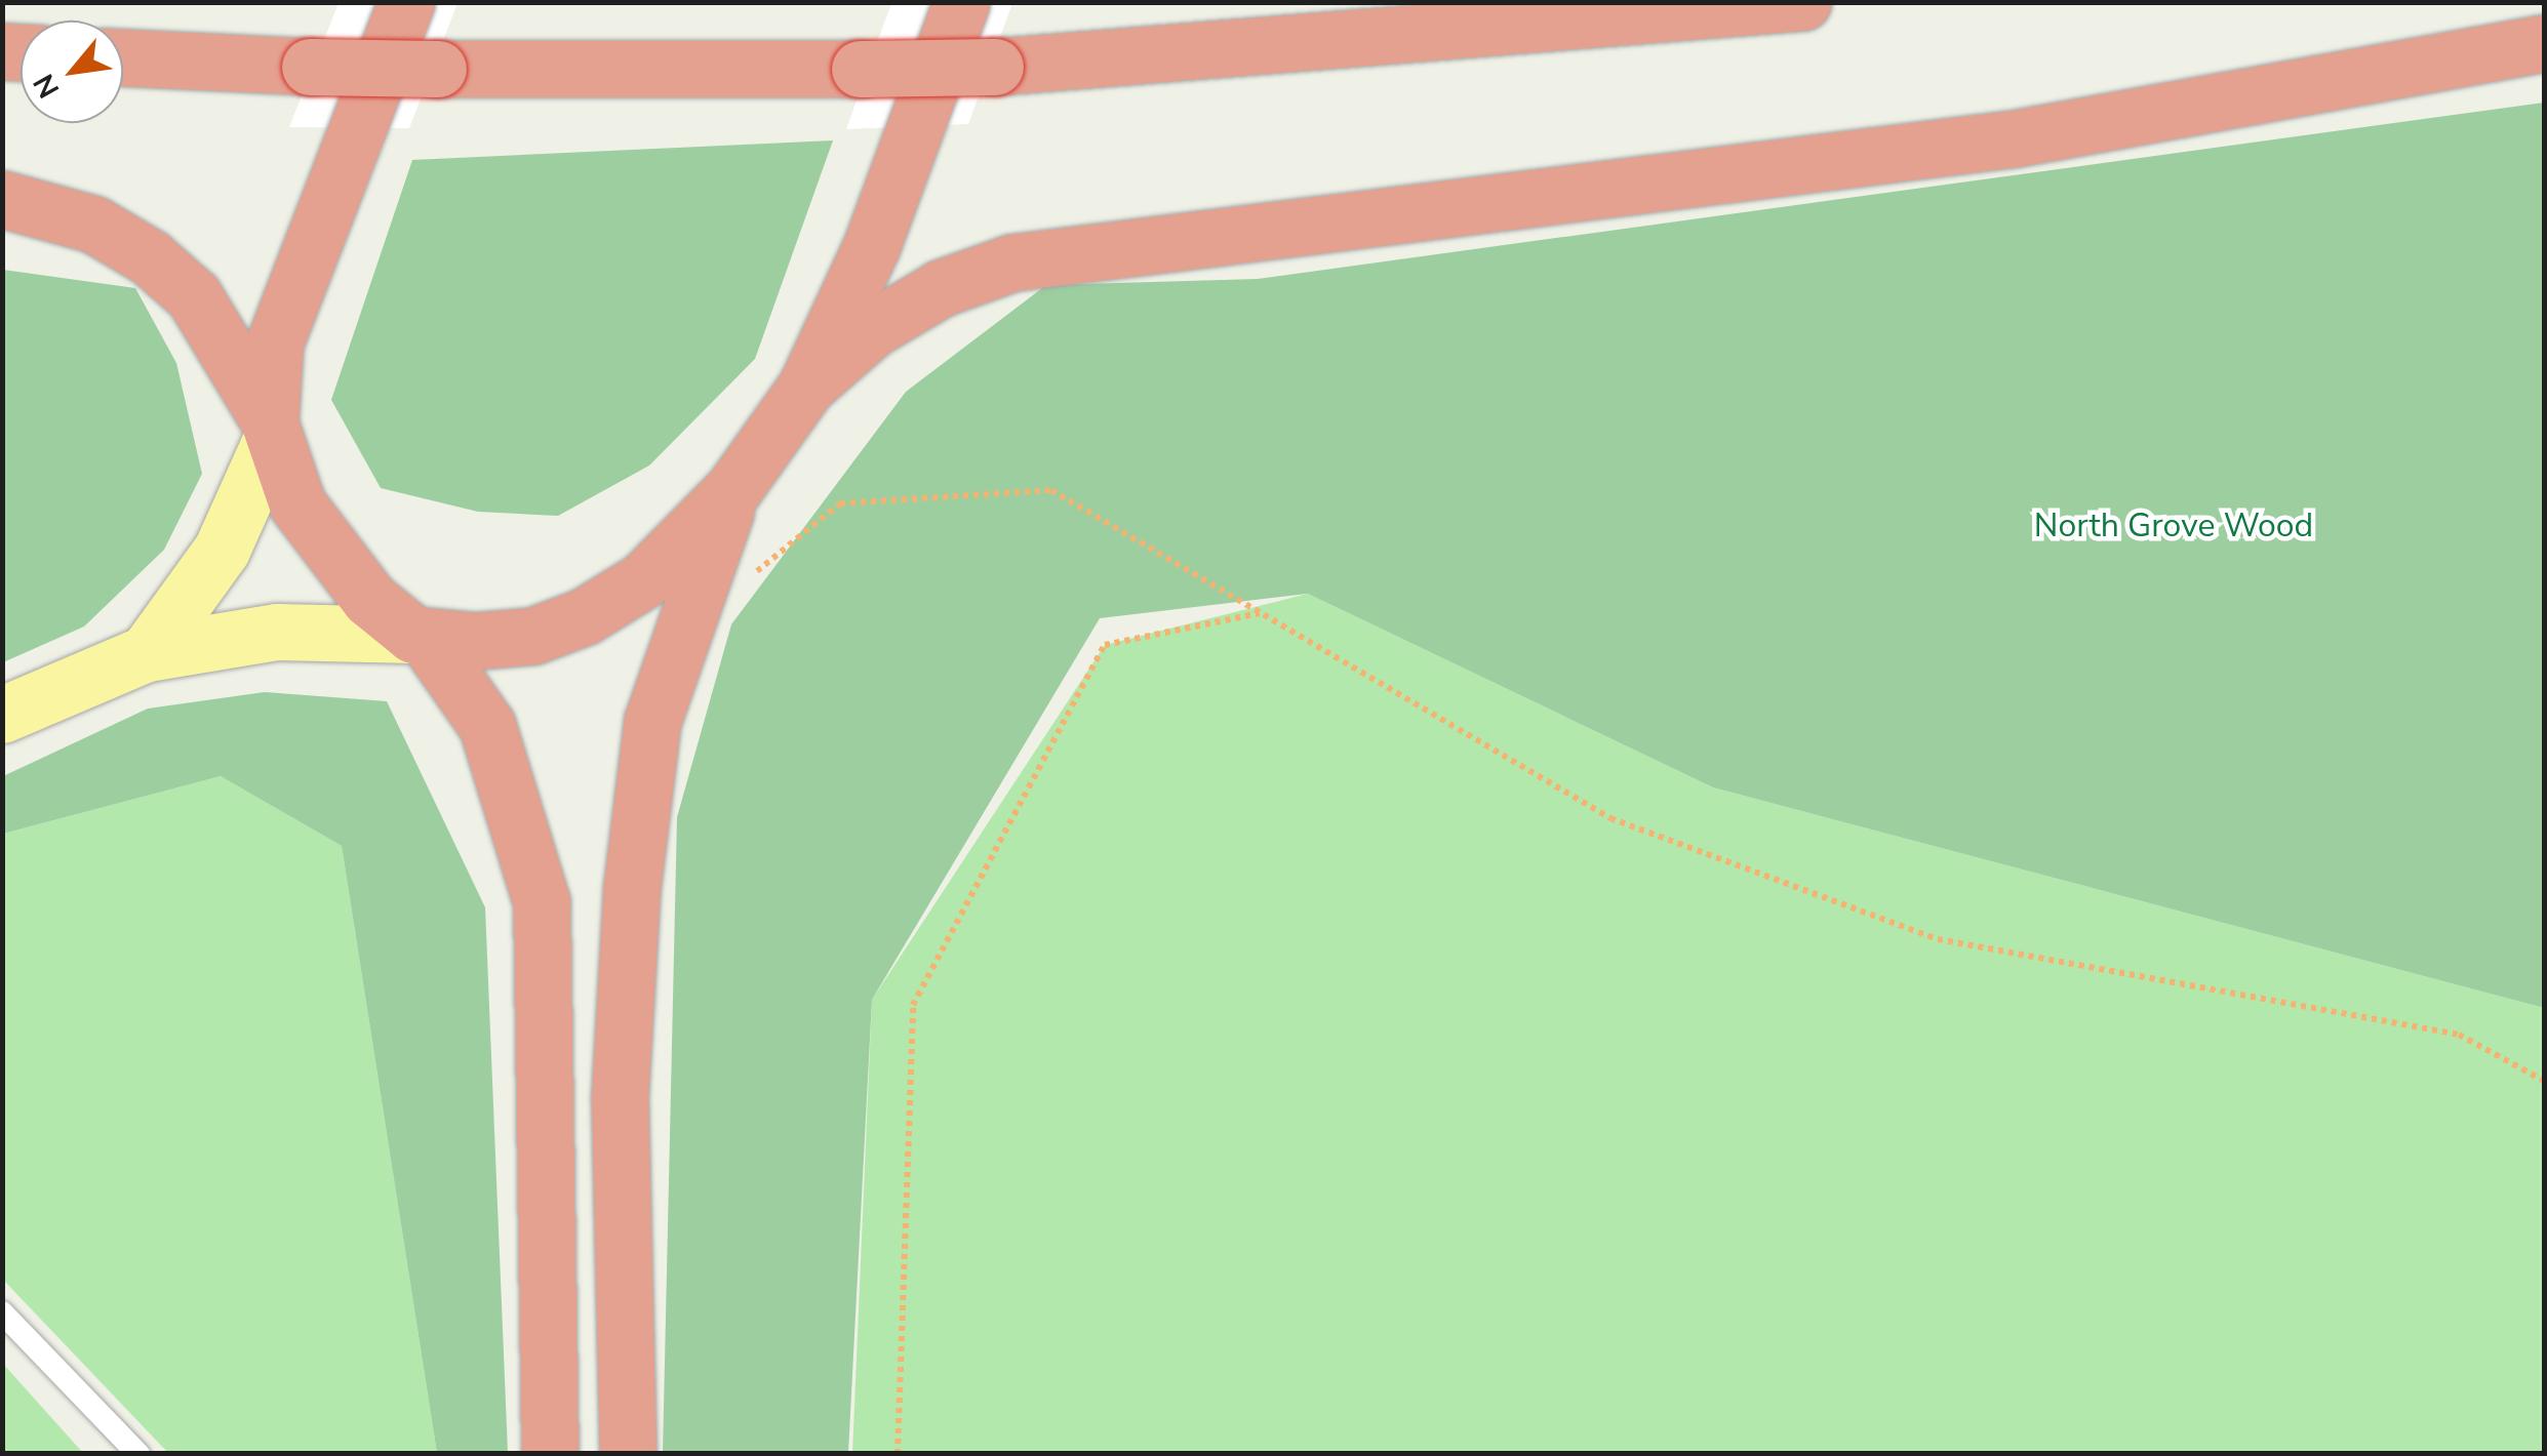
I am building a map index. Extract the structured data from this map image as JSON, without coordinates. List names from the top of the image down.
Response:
{
  "parks": ["North Grove Wood"],
  "north": "bottom left"
}
